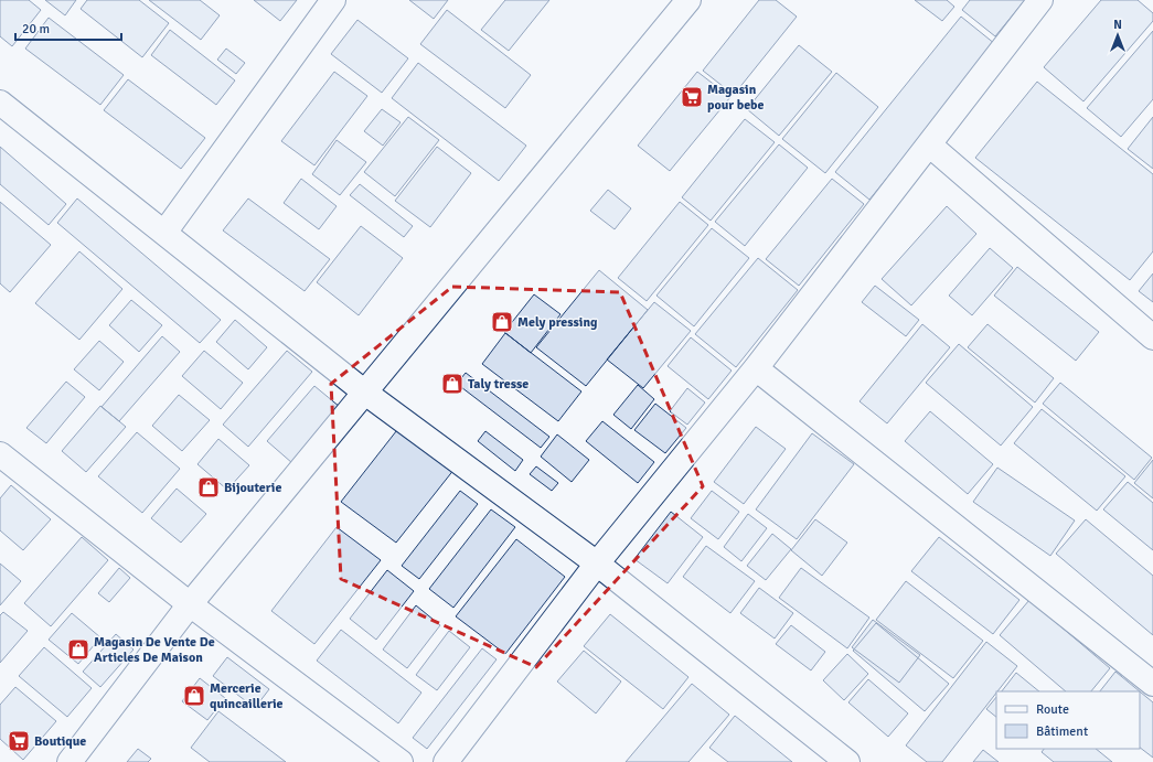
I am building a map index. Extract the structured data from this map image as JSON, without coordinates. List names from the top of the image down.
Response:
{
  "places": {
    "supermarket": ["Magasin pour bebe", "Boutique"],
    "shop": [
      "Mely pressing",
      "Taly tresse",
      "Bijouterie",
      "Magasin De Vente De Articles De Maison",
      "Mercerie quincaillerie"
    ]
  },
  "legend": ["Route", "Bâtiment"],
  "scale_bar": "20 m",
  "north": "top"
}
